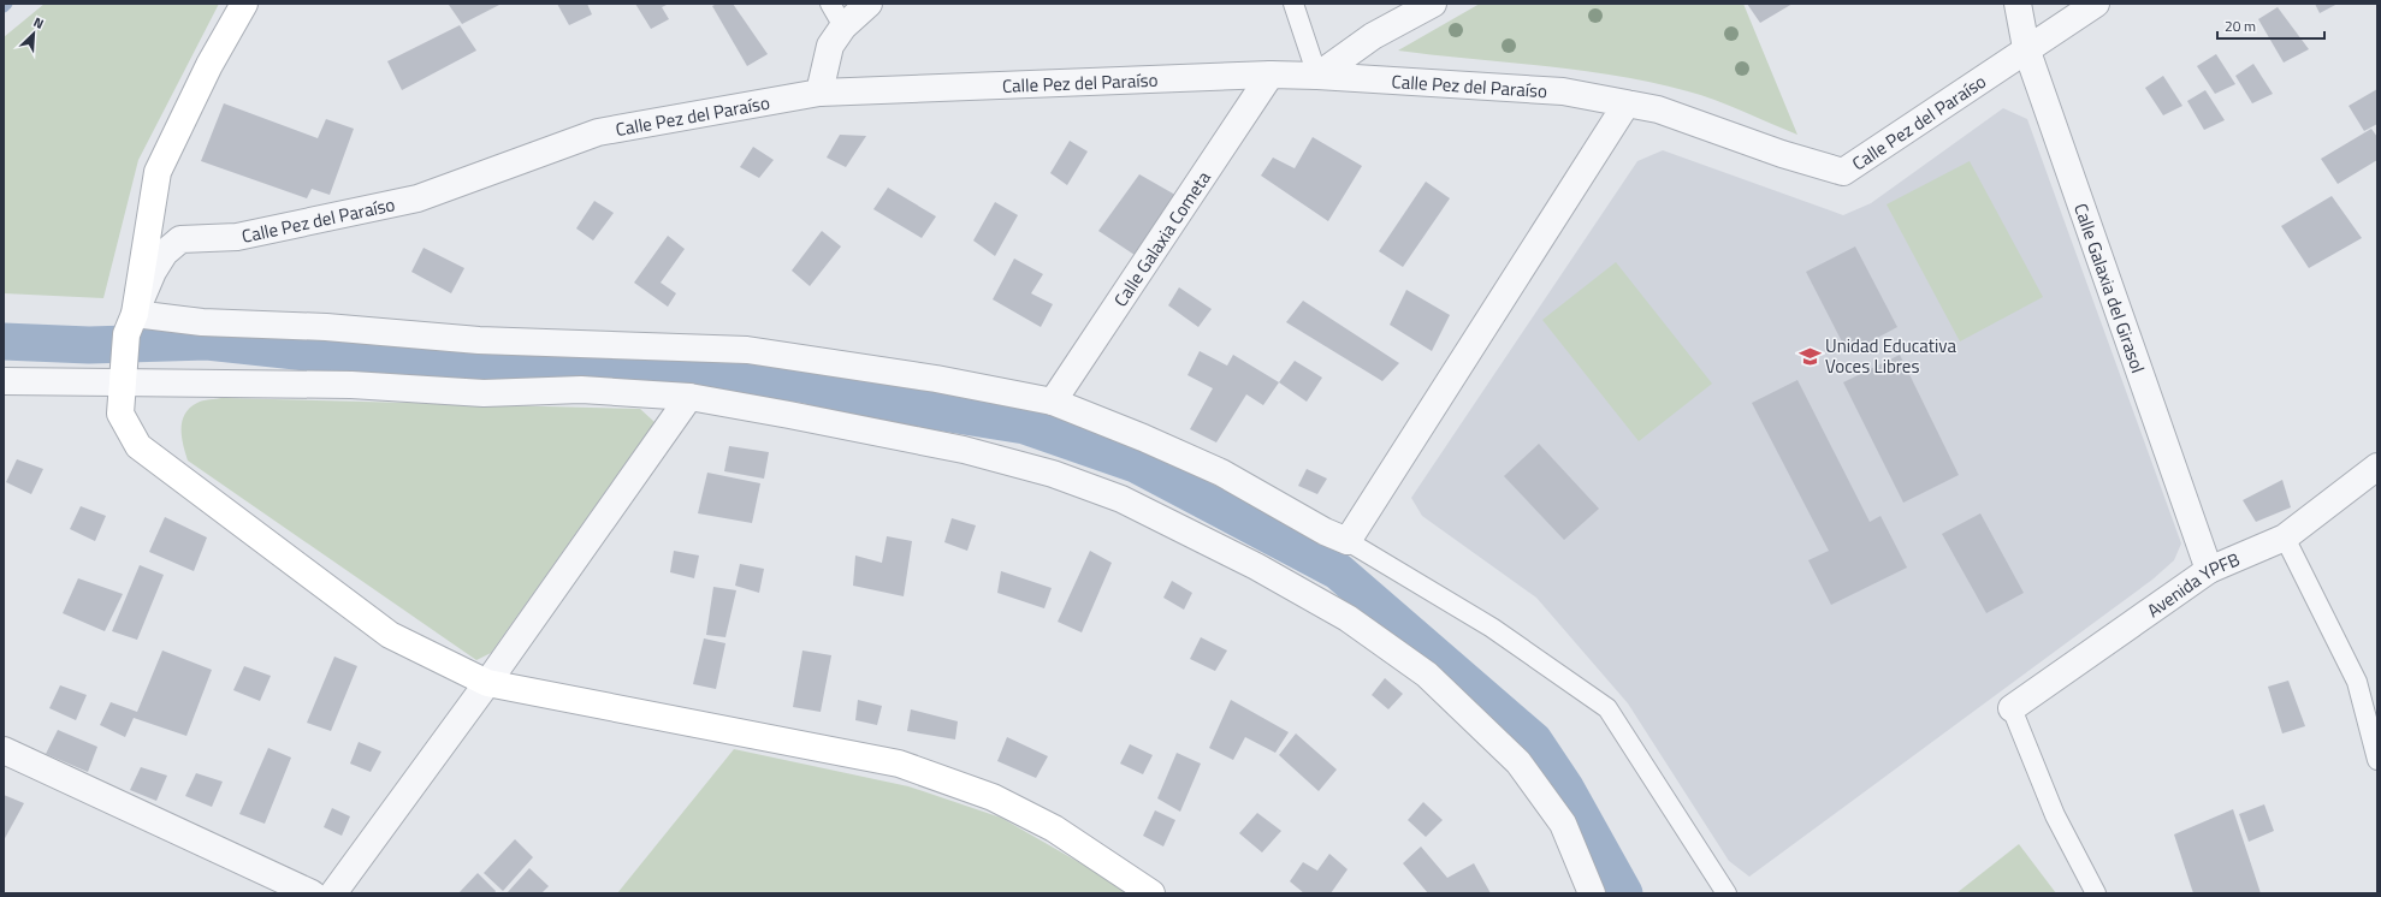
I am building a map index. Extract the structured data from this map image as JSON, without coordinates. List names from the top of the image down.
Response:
{
  "streets": {
    "street": [
      "Calle Pez del Paraíso",
      "Calle Galaxia Cometa",
      "Calle Galaxia del Girasol",
      "Avenida YPFB"
    ]
  },
  "crossings": [
    ["Calle Pez del Paraíso", "Calle Galaxia Cometa"],
    ["Calle Pez del Paraíso", "Calle Galaxia del Girasol"],
    ["Calle Galaxia del Girasol", "Avenida YPFB"]
  ],
  "places": {
    "school or university": ["Unidad Educativa Voces Libres"]
  },
  "scale_bar": "20 m",
  "north": "top right"
}
